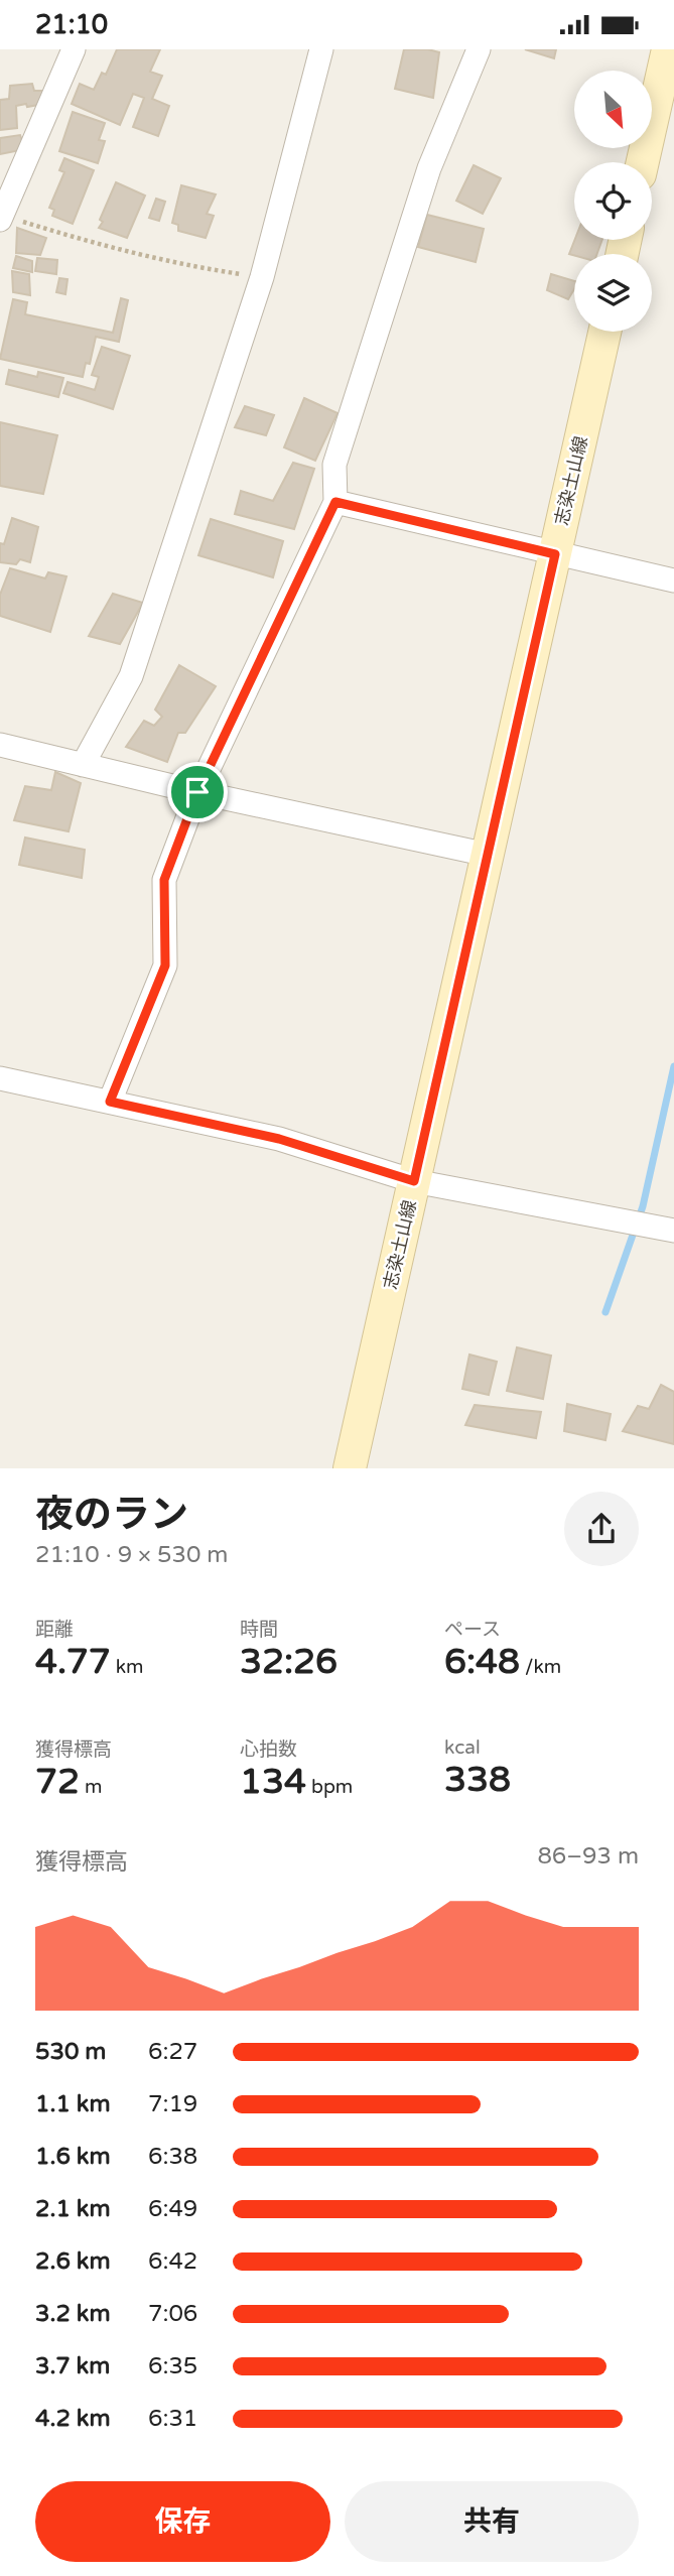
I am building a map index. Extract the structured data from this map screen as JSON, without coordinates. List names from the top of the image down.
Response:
{
  "streets": {
    "main road": ["志染土山線"]
  },
  "north": "bottom right",
  "page": {
    "status": "21:10",
    "heading": ["夜のラン", "21:10 · 9 × 530 m"],
    "stats": [
      ["距離", "4.77 km"],
      ["時間", "32:26"],
      ["ペース", "6:48 /km"],
      ["獲得標高", "72 m"],
      ["心拍数", "134 bpm"],
      ["kcal", "338"]
    ],
    "chart": ["獲得標高", "86–93 m"],
    "list": [
      {
        "name": "530 m",
        "note": "6:27"
      },
      {
        "name": "1.1 km",
        "note": "7:19"
      },
      {
        "name": "1.6 km",
        "note": "6:38"
      },
      {
        "name": "2.1 km",
        "note": "6:49"
      },
      {
        "name": "2.6 km",
        "note": "6:42"
      },
      {
        "name": "3.2 km",
        "note": "7:06"
      },
      {
        "name": "3.7 km",
        "note": "6:35"
      },
      {
        "name": "4.2 km",
        "note": "6:31"
      }
    ],
    "buttons": ["保存", "共有"]
  }
}
